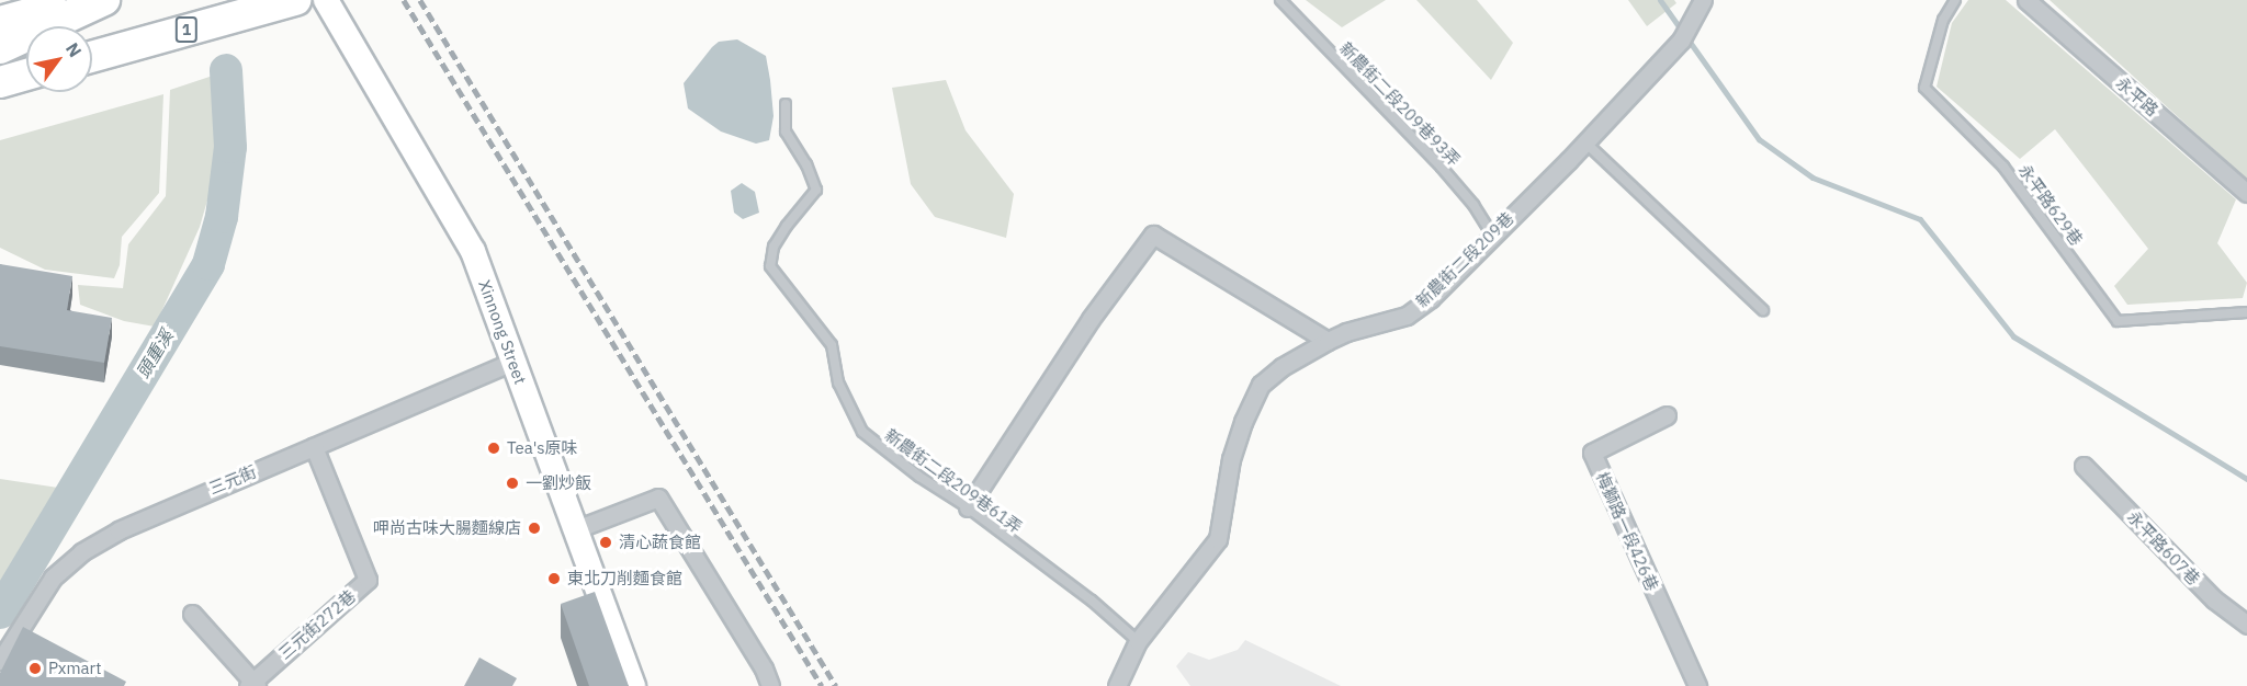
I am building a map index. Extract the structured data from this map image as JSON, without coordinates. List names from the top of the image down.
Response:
{
  "streets": {
    "highway": ["1"],
    "street": [
      "永平路",
      "新農街二段209巷",
      "Xinnong Street",
      "三元街",
      "梅獅路一段426巷",
      "永平路607巷",
      "三元街272巷"
    ],
    "lane": ["新農街二段209巷93弄", "永平路629巷", "新農街二段209巷61弄"]
  },
  "crossings": [
    ["新農街二段209巷93弄", "新農街二段209巷"],
    ["新農街二段209巷", "新農街二段209巷61弄"],
    ["Xinnong Street", "三元街"],
    ["三元街", "三元街272巷"]
  ],
  "water": ["頭重溪"],
  "places": [
    "Tea's原味",
    "一劉炒飯",
    "呷尚古味大腸麵線店",
    "清心蔬食館",
    "東北刀削麵食館",
    "Pxmart"
  ],
  "north": "top right"
}
